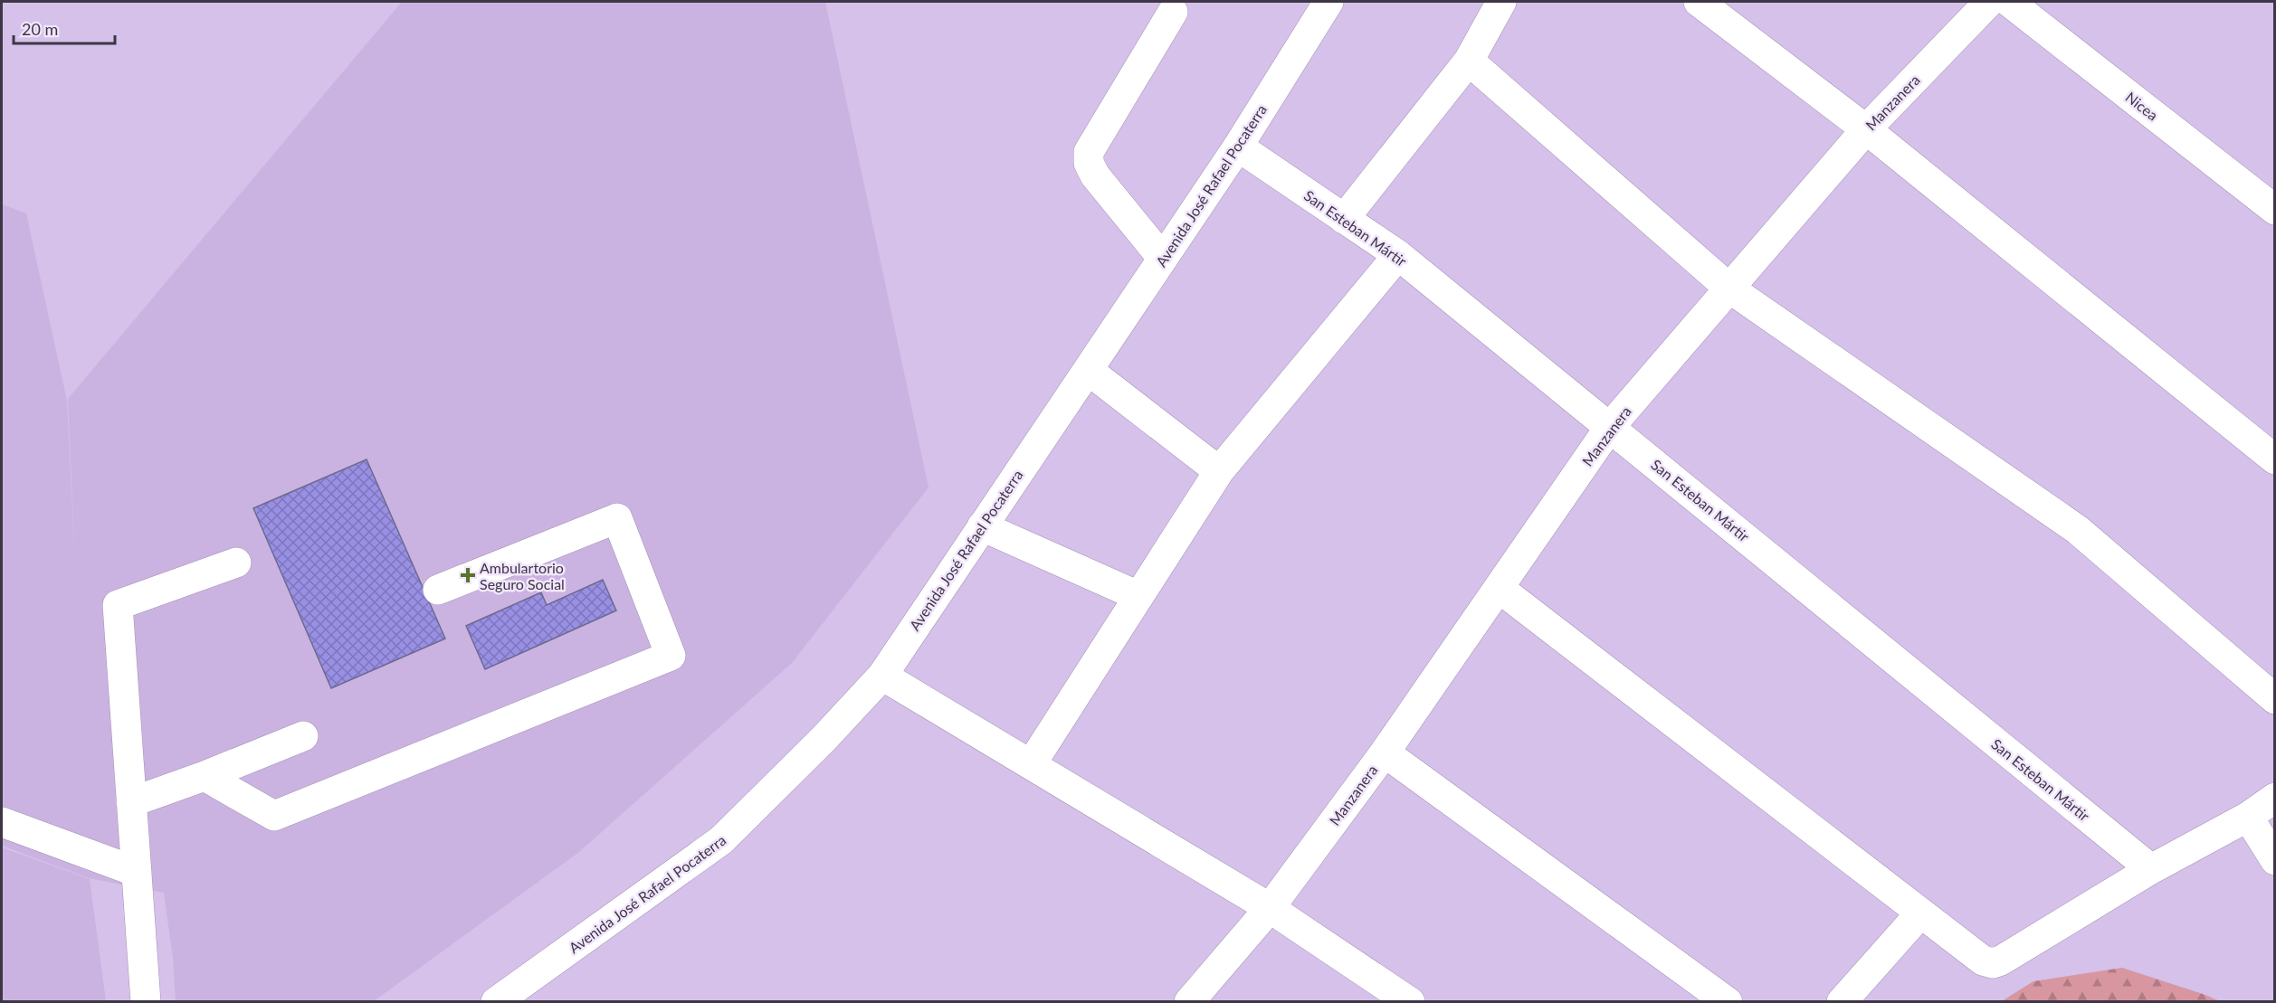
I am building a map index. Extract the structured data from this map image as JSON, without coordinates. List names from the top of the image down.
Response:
{
  "streets": {
    "street": [
      "Manzanera",
      "Nicea",
      "Avenida José Rafael Pocaterra",
      "San Esteban Mártir"
    ]
  },
  "crossings": [
    ["Manzanera", "San Esteban Mártir"],
    ["Avenida José Rafael Pocaterra", "San Esteban Mártir"]
  ],
  "places": {
    "health": ["Ambulartorio Seguro Social"]
  },
  "scale_bar": "20 m"
}
